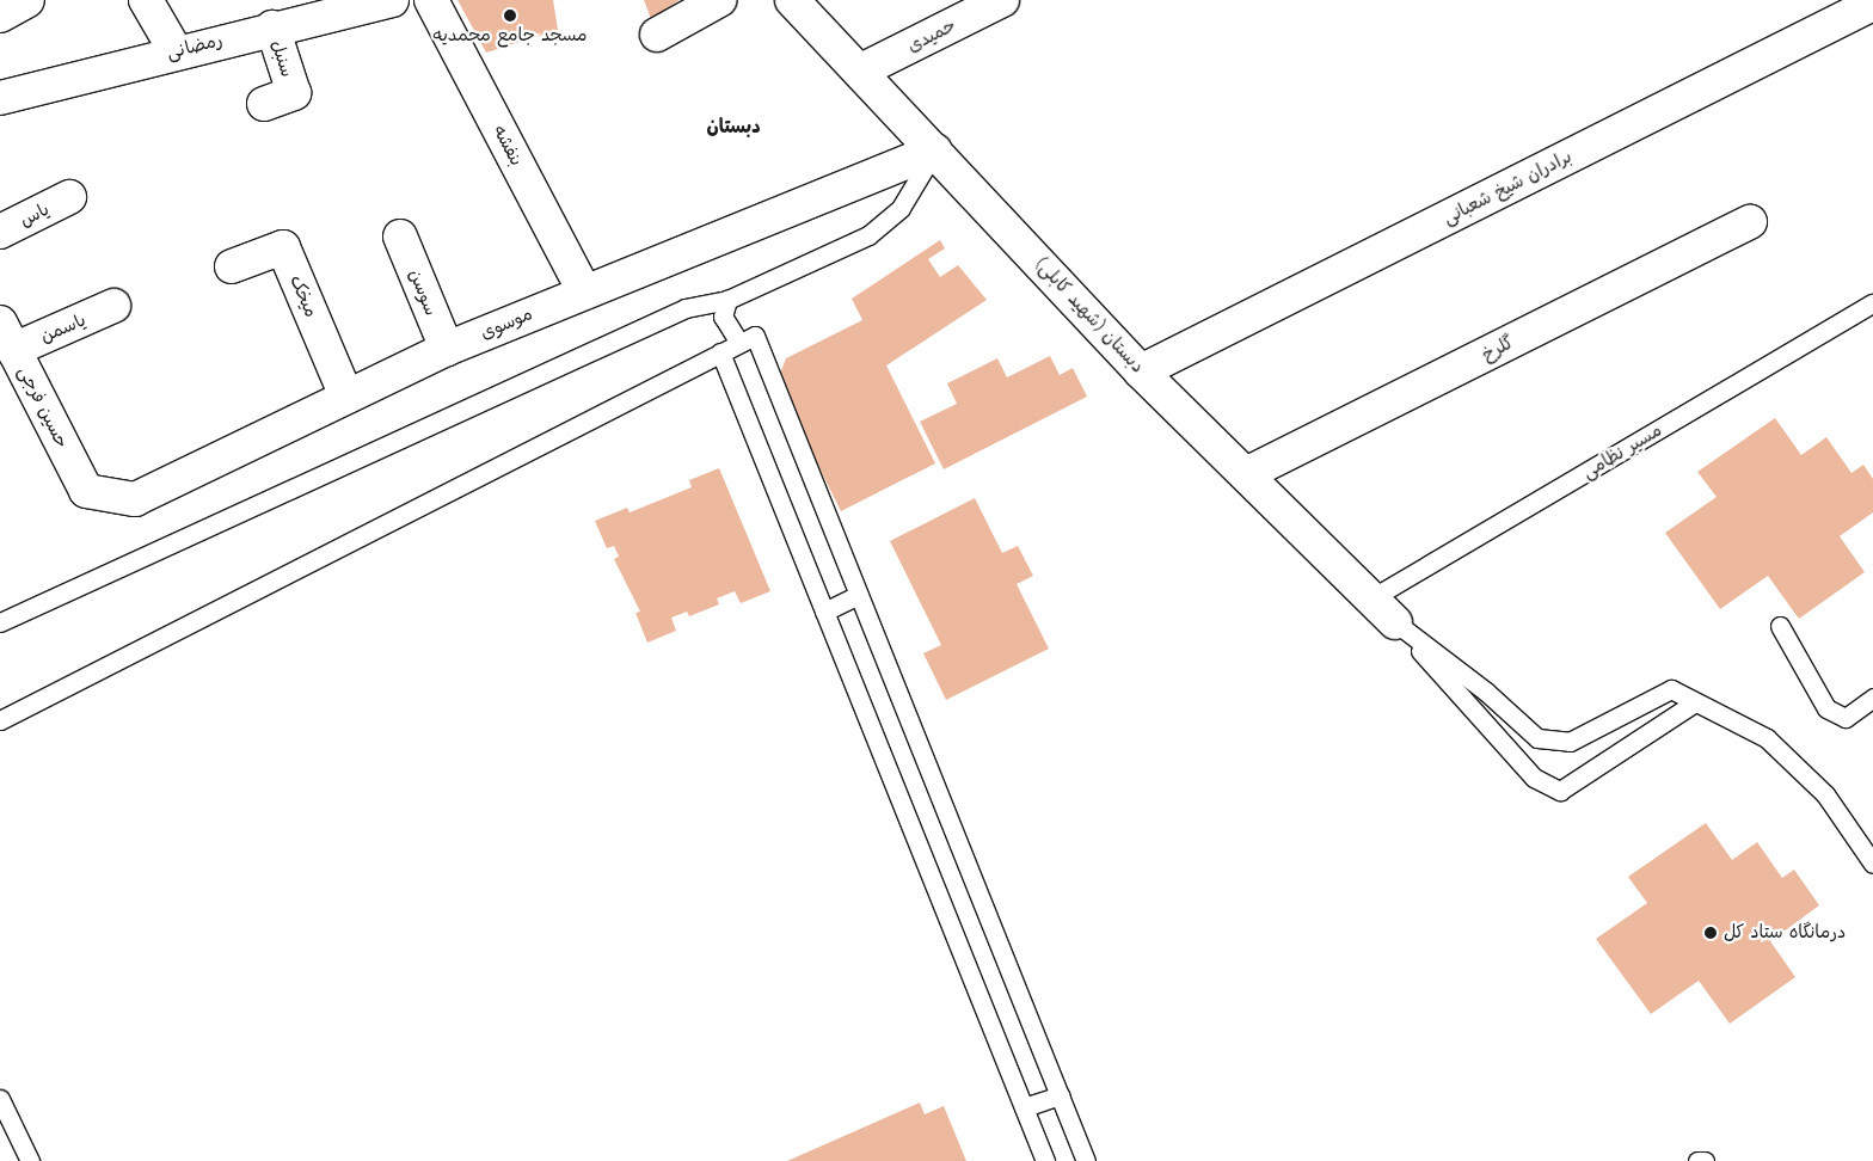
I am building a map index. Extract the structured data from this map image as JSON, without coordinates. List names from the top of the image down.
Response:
{
  "streets": {
    "street": [
      "حمیدی",
      "رمضانی",
      "سنبل",
      "بنفشه",
      "برادران شیخ شعبانی",
      "یاس",
      "سوسن",
      "میخک",
      "دبستان (شهید کابلی)",
      "موسوی",
      "یاسمن",
      "گلرخ",
      "حسین فرجی"
    ],
    "lane": ["مسیر نظامی"]
  },
  "crossings": [
    ["حمیدی", "دبستان (شهید کابلی)"],
    ["رمضانی", "سنبل"],
    ["بنفشه", "موسوی"],
    ["برادران شیخ شعبانی", "دبستان (شهید کابلی)"],
    ["سوسن", "موسوی"],
    ["میخک", "موسوی"],
    ["دبستان (شهید کابلی)", "موسوی"],
    ["دبستان (شهید کابلی)", "گلرخ"],
    ["دبستان (شهید کابلی)", "مسیر نظامی"],
    ["موسوی", "حسین فرجی"],
    ["یاسمن", "حسین فرجی"]
  ],
  "districts": ["دبستان"],
  "places": ["مسجد جامع محمدیه", "درمانگاه ستاد کل"]
}
